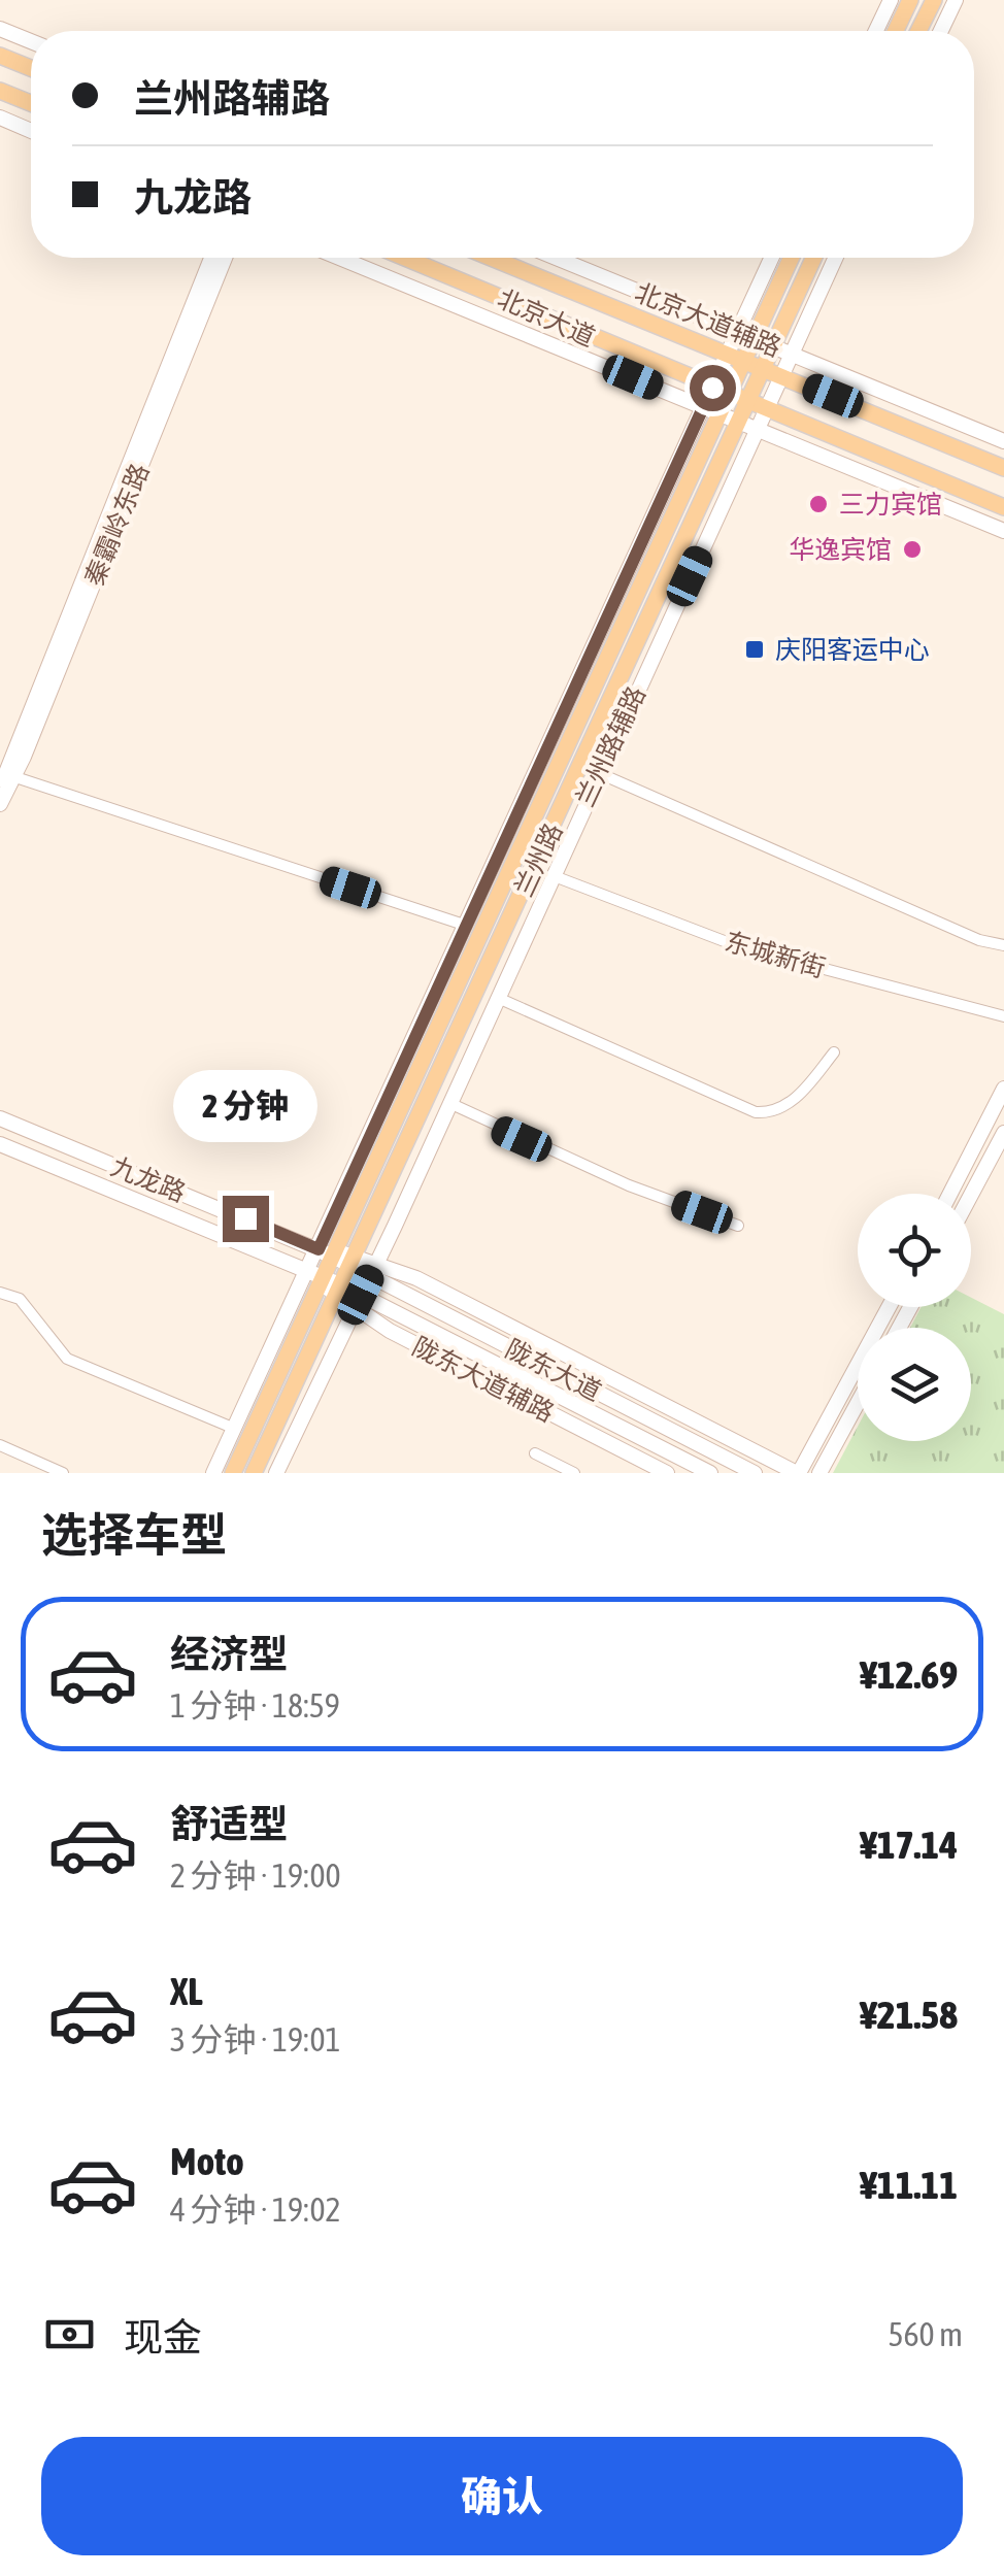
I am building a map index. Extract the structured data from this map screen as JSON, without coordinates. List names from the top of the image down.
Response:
{
  "streets": {
    "main road": ["北京大道", "兰州路"],
    "street": [
      "北京大道辅路",
      "秦霸岭东路",
      "兰州路辅路",
      "东城新街",
      "九龙路",
      "陇东大道",
      "陇东大道辅路"
    ]
  },
  "crossings": [
    ["北京大道", "兰州路辅路"],
    ["北京大道", "兰州路"],
    ["北京大道辅路", "兰州路辅路"],
    ["北京大道辅路", "兰州路"],
    ["兰州路辅路", "东城新街"],
    ["兰州路辅路", "陇东大道"],
    ["兰州路辅路", "陇东大道辅路"],
    ["兰州路", "九龙路"],
    ["兰州路", "陇东大道"],
    ["兰州路", "陇东大道辅路"],
    ["九龙路", "陇东大道"],
    ["九龙路", "陇东大道辅路"],
    ["陇东大道", "陇东大道辅路"]
  ],
  "places": {
    "other": ["三力宾馆", "华逸宾馆"],
    "transit": ["庆阳客运中心"]
  },
  "page": {
    "banner": ["兰州路辅路", "九龙路"],
    "bubble": "2 分钟",
    "heading": "选择车型",
    "list": [
      {
        "name": "经济型",
        "note": "1 分钟 · 18:59",
        "value": "¥12.69"
      },
      {
        "name": "舒适型",
        "note": "2 分钟 · 19:00",
        "value": "¥17.14"
      },
      {
        "name": "XL",
        "note": "3 分钟 · 19:01",
        "value": "¥21.58"
      },
      {
        "name": "Moto",
        "note": "4 分钟 · 19:02",
        "value": "¥11.11"
      }
    ],
    "pay": ["现金", "560 m"],
    "buttons": "确认"
  }
}
